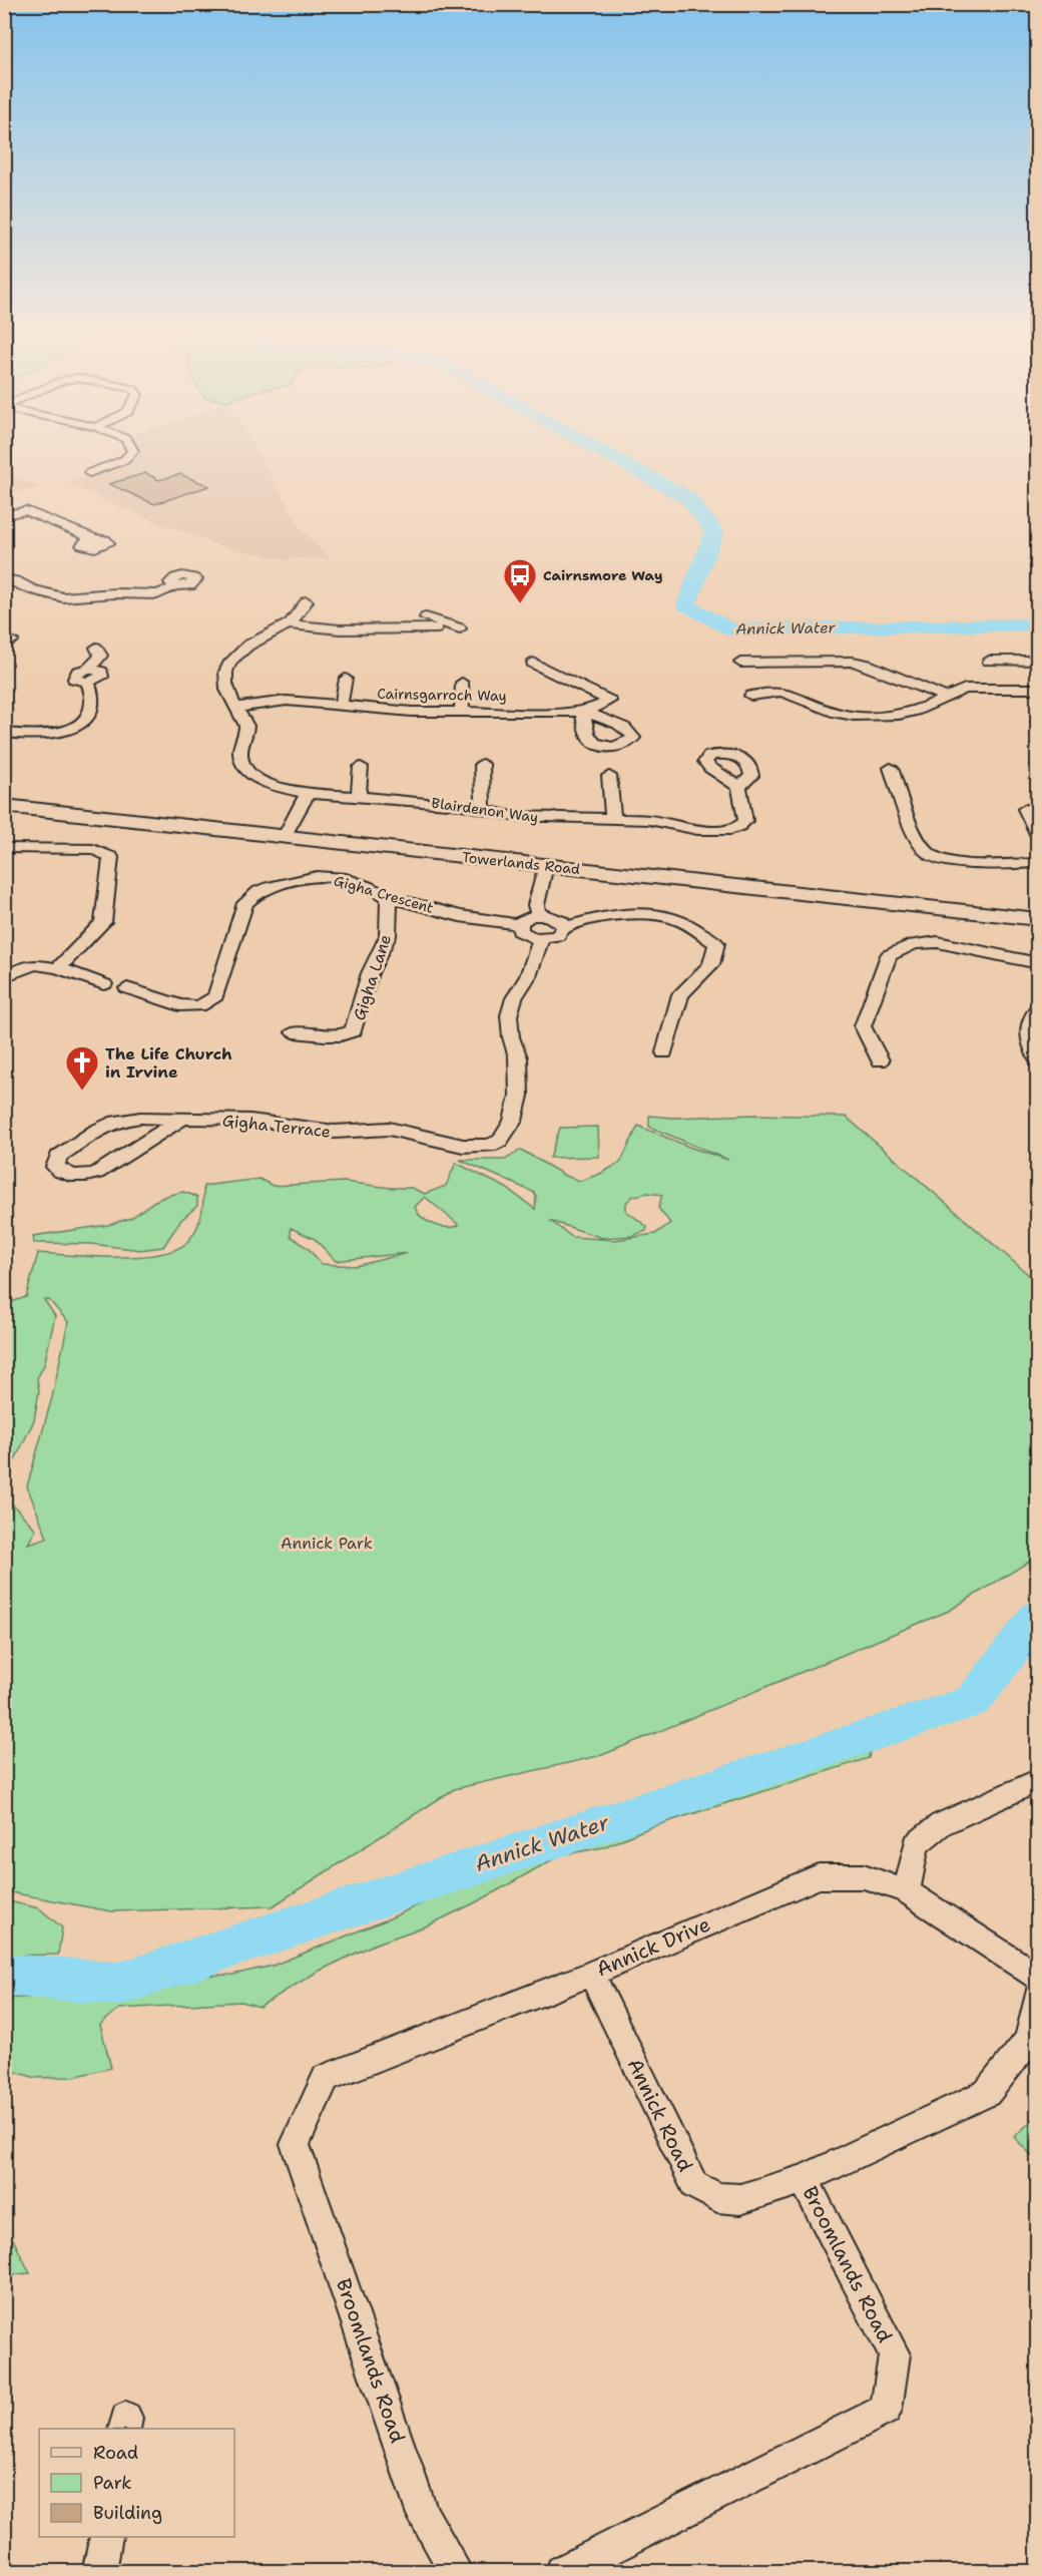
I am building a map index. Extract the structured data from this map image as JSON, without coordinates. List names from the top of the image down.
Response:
{
  "streets": {
    "street": [
      "Cairnsgarroch Way",
      "Blairdenon Way",
      "Towerlands Road",
      "Gigha Crescent",
      "Gigha Lane",
      "Gigha Terrace",
      "Annick Drive",
      "Annick Road",
      "Broomlands Road"
    ]
  },
  "crossings": [
    ["Gigha Crescent", "Gigha Lane"],
    ["Annick Drive", "Annick Road"],
    ["Annick Drive", "Broomlands Road"],
    ["Annick Road", "Broomlands Road"]
  ],
  "water": ["Annick Water"],
  "parks": ["Annick Park"],
  "places": {
    "bus stop": ["Cairnsmore Way"],
    "church": ["The Life Church in Irvine"]
  },
  "legend": ["Road", "Park", "Building"]
}
